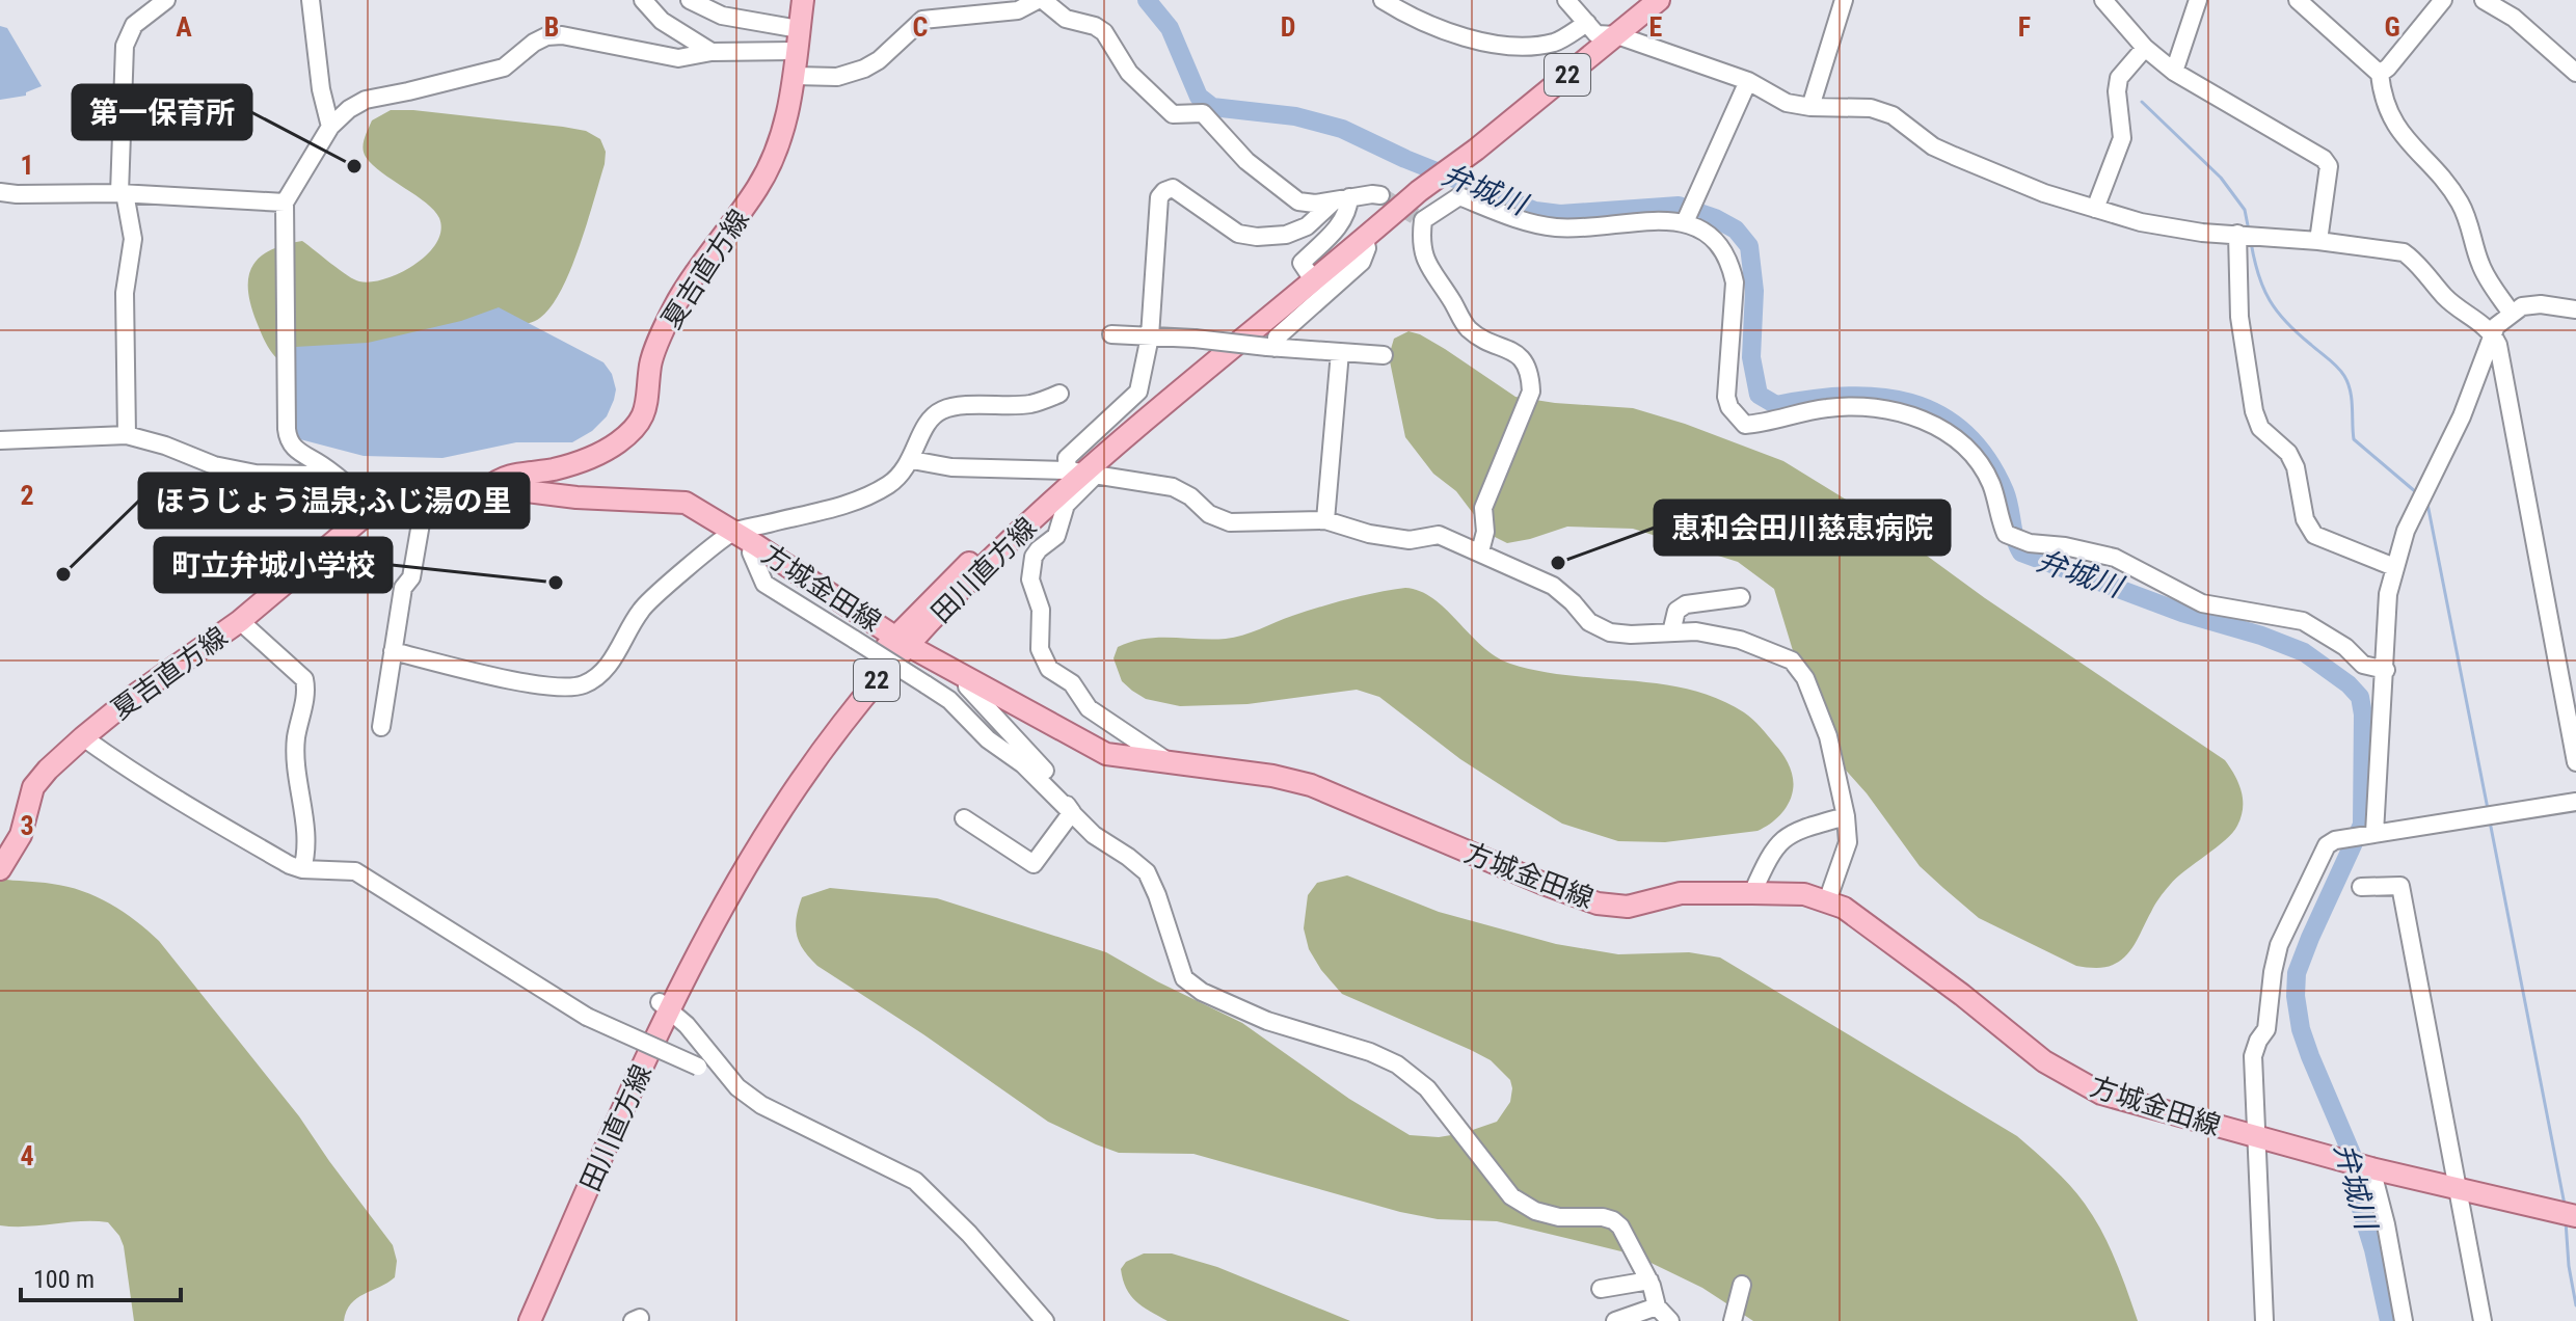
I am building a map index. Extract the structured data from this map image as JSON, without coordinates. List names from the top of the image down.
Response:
{
  "streets": {
    "main road": [
      "22",
      "夏吉直方線",
      "田川直方線",
      "方城金田線"
    ]
  },
  "crossings": [
    ["夏吉直方線", "方城金田線"],
    ["田川直方線", "方城金田線"]
  ],
  "water": ["弁城川"],
  "places": [
    "第一保育所",
    "恵和会田川慈恵病院",
    "ほうじょう温泉;ふじ湯の里",
    "町立弁城小学校"
  ],
  "scale_bar": "100 m",
  "grid": {
    "columns": [
      "A",
      "B",
      "C",
      "D",
      "E",
      "F",
      "G"
    ],
    "rows": [
      "1",
      "2",
      "3",
      "4"
    ]
  }
}
